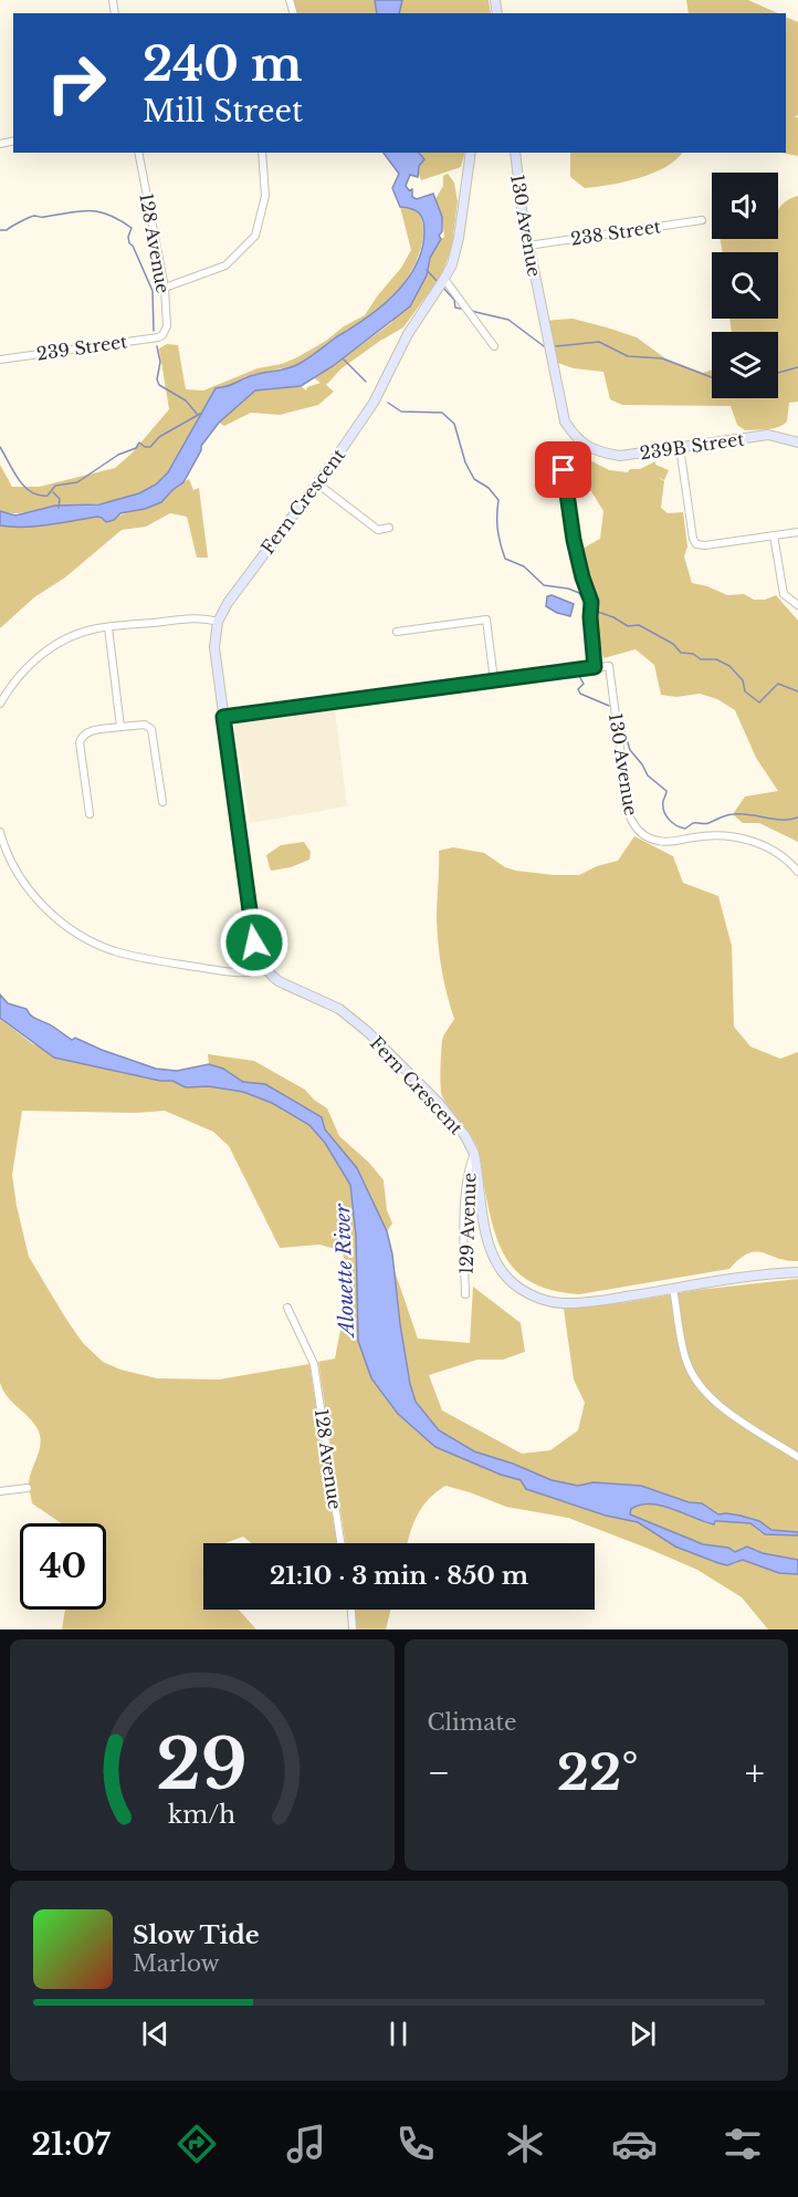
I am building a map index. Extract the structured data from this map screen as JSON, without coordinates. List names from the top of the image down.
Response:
{
  "streets": {
    "street": [
      "130 Avenue",
      "238 Street",
      "128 Avenue",
      "239 Street",
      "239B Street",
      "Fern Crescent",
      "129 Avenue"
    ]
  },
  "crossings": [
    ["130 Avenue", "238 Street"],
    ["130 Avenue", "239B Street"],
    ["128 Avenue", "239 Street"],
    ["Fern Crescent", "129 Avenue"]
  ],
  "water": ["Alouette River"],
  "page": {
    "turn": ["240 m", "Mill Street"],
    "limit": "40",
    "trip": "21:10 · 3 min · 850 m",
    "tile": "Climate",
    "heat": ["−", "22°", "+"],
    "song": ["Slow Tide", "Marlow"],
    "tabs": "21:07",
    "gauge": ["29", "km/h"]
  }
}
